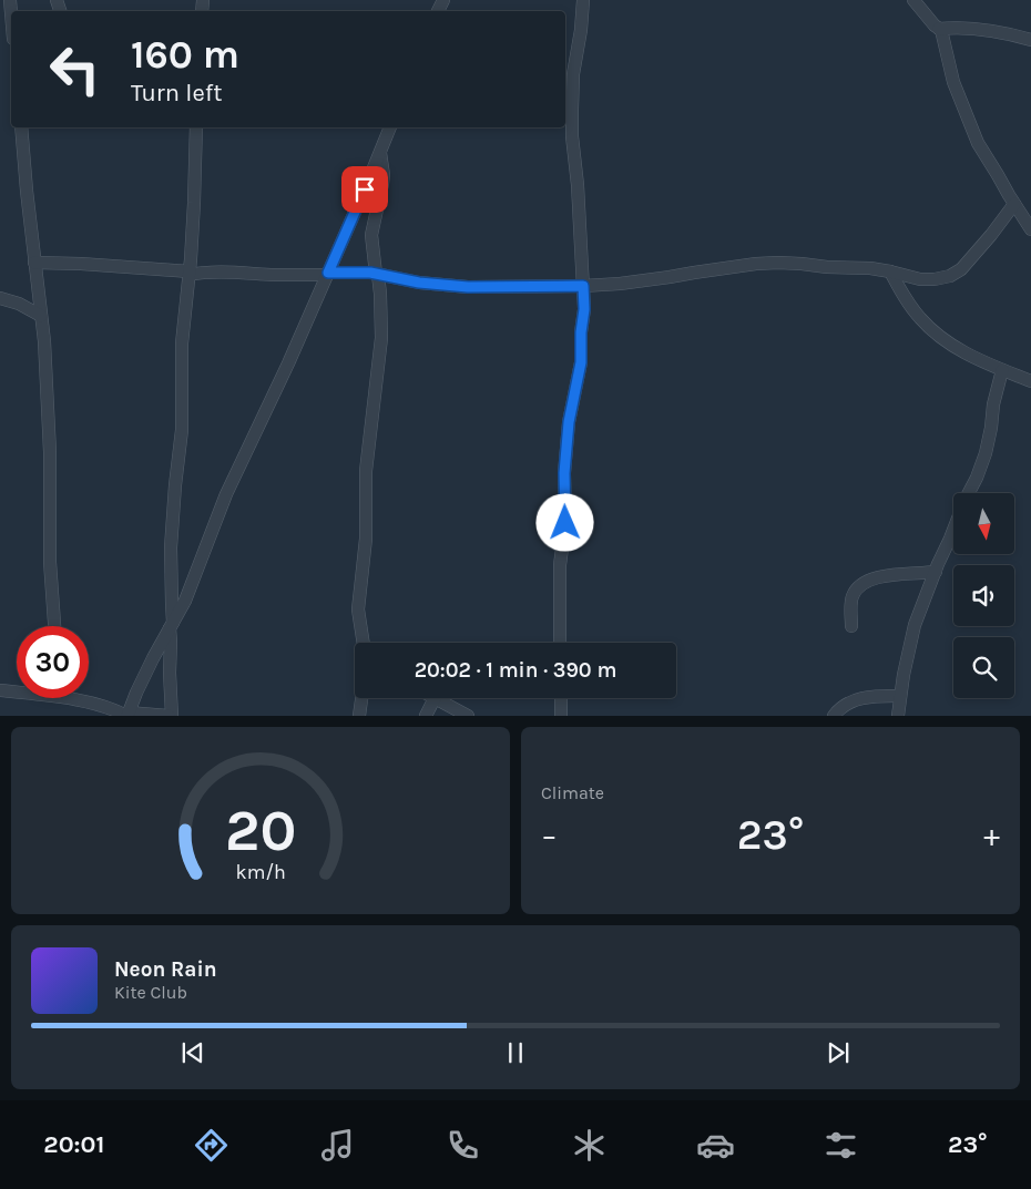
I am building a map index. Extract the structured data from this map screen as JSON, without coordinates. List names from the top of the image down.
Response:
{
  "north": "bottom",
  "page": {
    "turn": ["160 m", "Turn left"],
    "limit": "30",
    "trip": "20:02 · 1 min · 390 m",
    "tile": "Climate",
    "heat": ["−", "23°", "+"],
    "song": ["Neon Rain", "Kite Club"],
    "tabs": ["20:01", "23°"],
    "gauge": ["20", "km/h"]
  }
}
